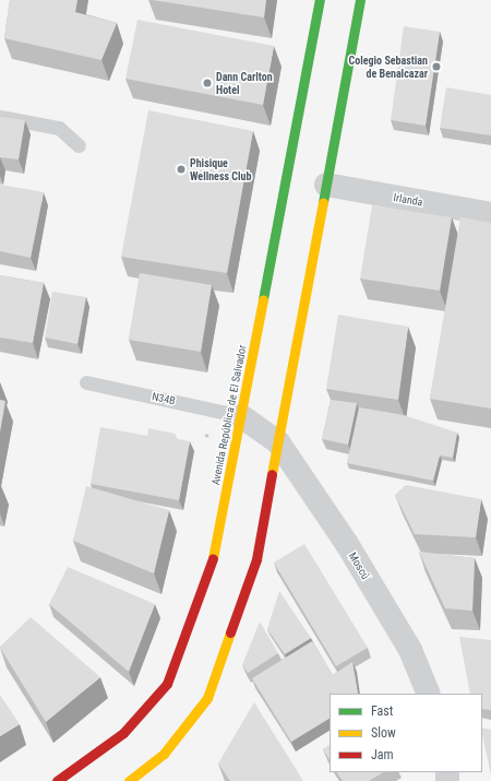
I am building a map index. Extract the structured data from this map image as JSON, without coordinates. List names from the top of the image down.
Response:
{
  "streets": {
    "street": ["Irlanda", "Avenida República de El Salvador", "Moscú"],
    "lane": ["N34B"]
  },
  "crossings": [
    ["N34B", "Avenida República de El Salvador"]
  ],
  "places": ["Colegio Sebastian de Benalcazar", "Dann Carlton Hotel", "Phisique Wellness Club"],
  "legend": ["Fast", "Slow", "Jam"]
}
